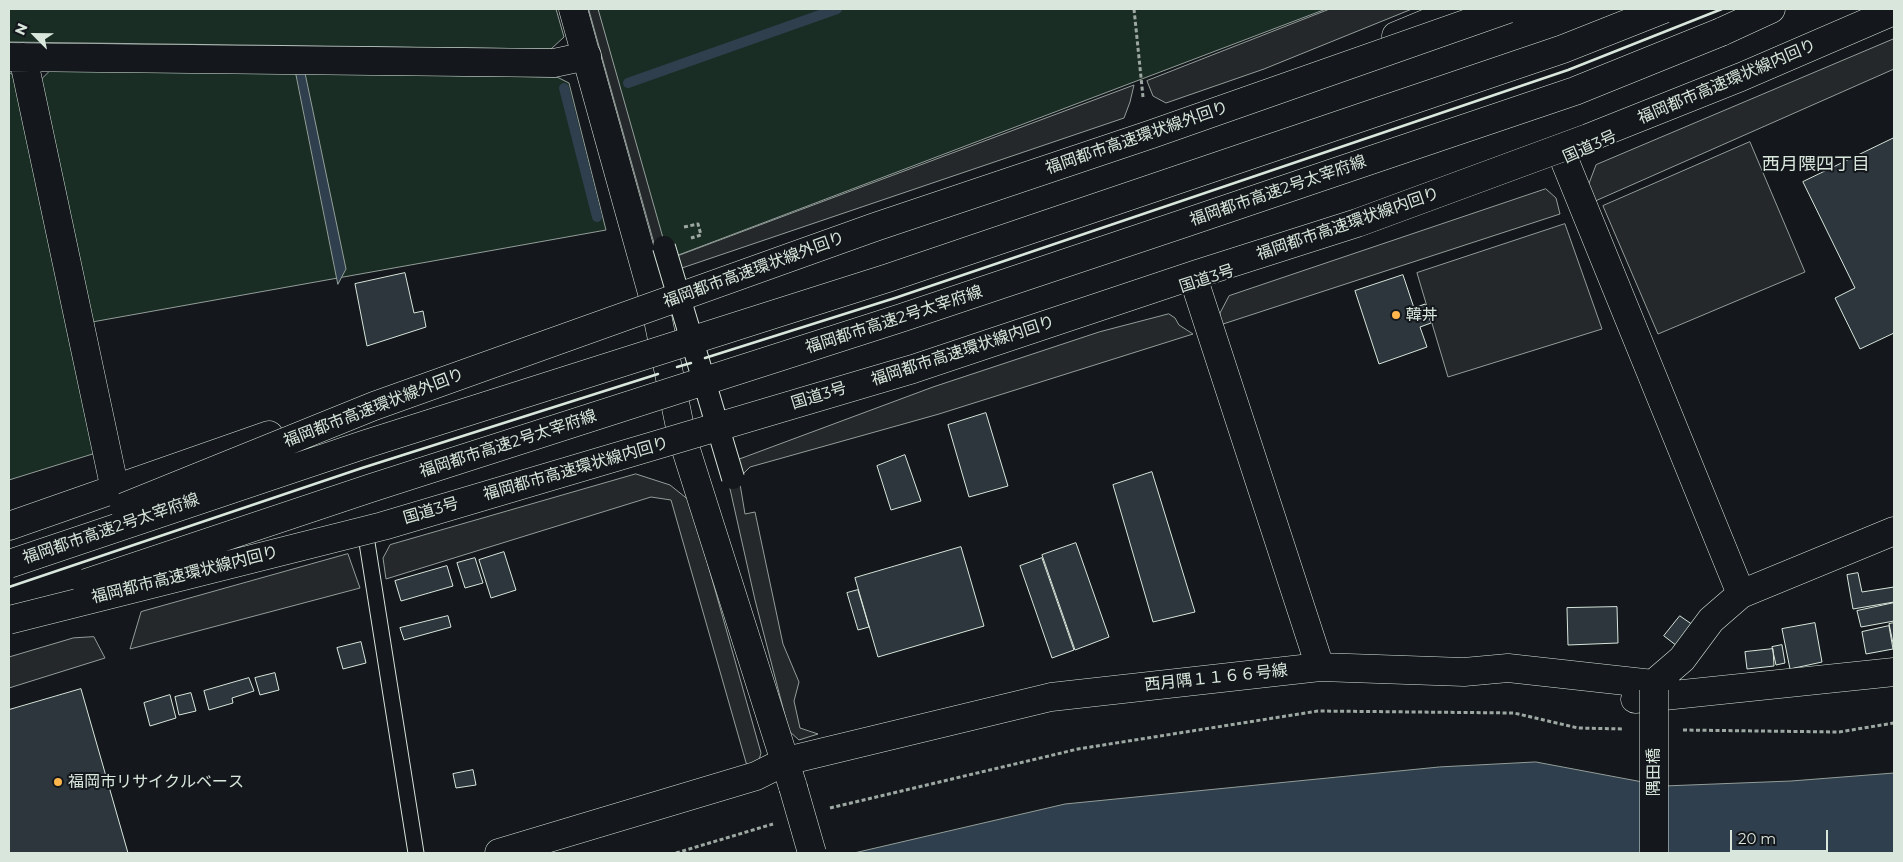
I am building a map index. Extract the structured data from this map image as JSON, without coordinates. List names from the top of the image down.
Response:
{
  "streets": {
    "main road": [
      "福岡都市高速環状線内回り",
      "福岡都市高速環状線外回り",
      "国道3号",
      "福岡都市高速2号太宰府線",
      "西月隅１１６６号線",
      "隅田橋"
    ]
  },
  "crossings": [
    ["福岡都市高速環状線内回り", "国道3号"],
    ["西月隅１１６６号線", "隅田橋"]
  ],
  "districts": ["西月隈四丁目"],
  "places": ["韓丼", "福岡市リサイクルベース"],
  "scale_bar": "20 m",
  "north": "top left"
}
